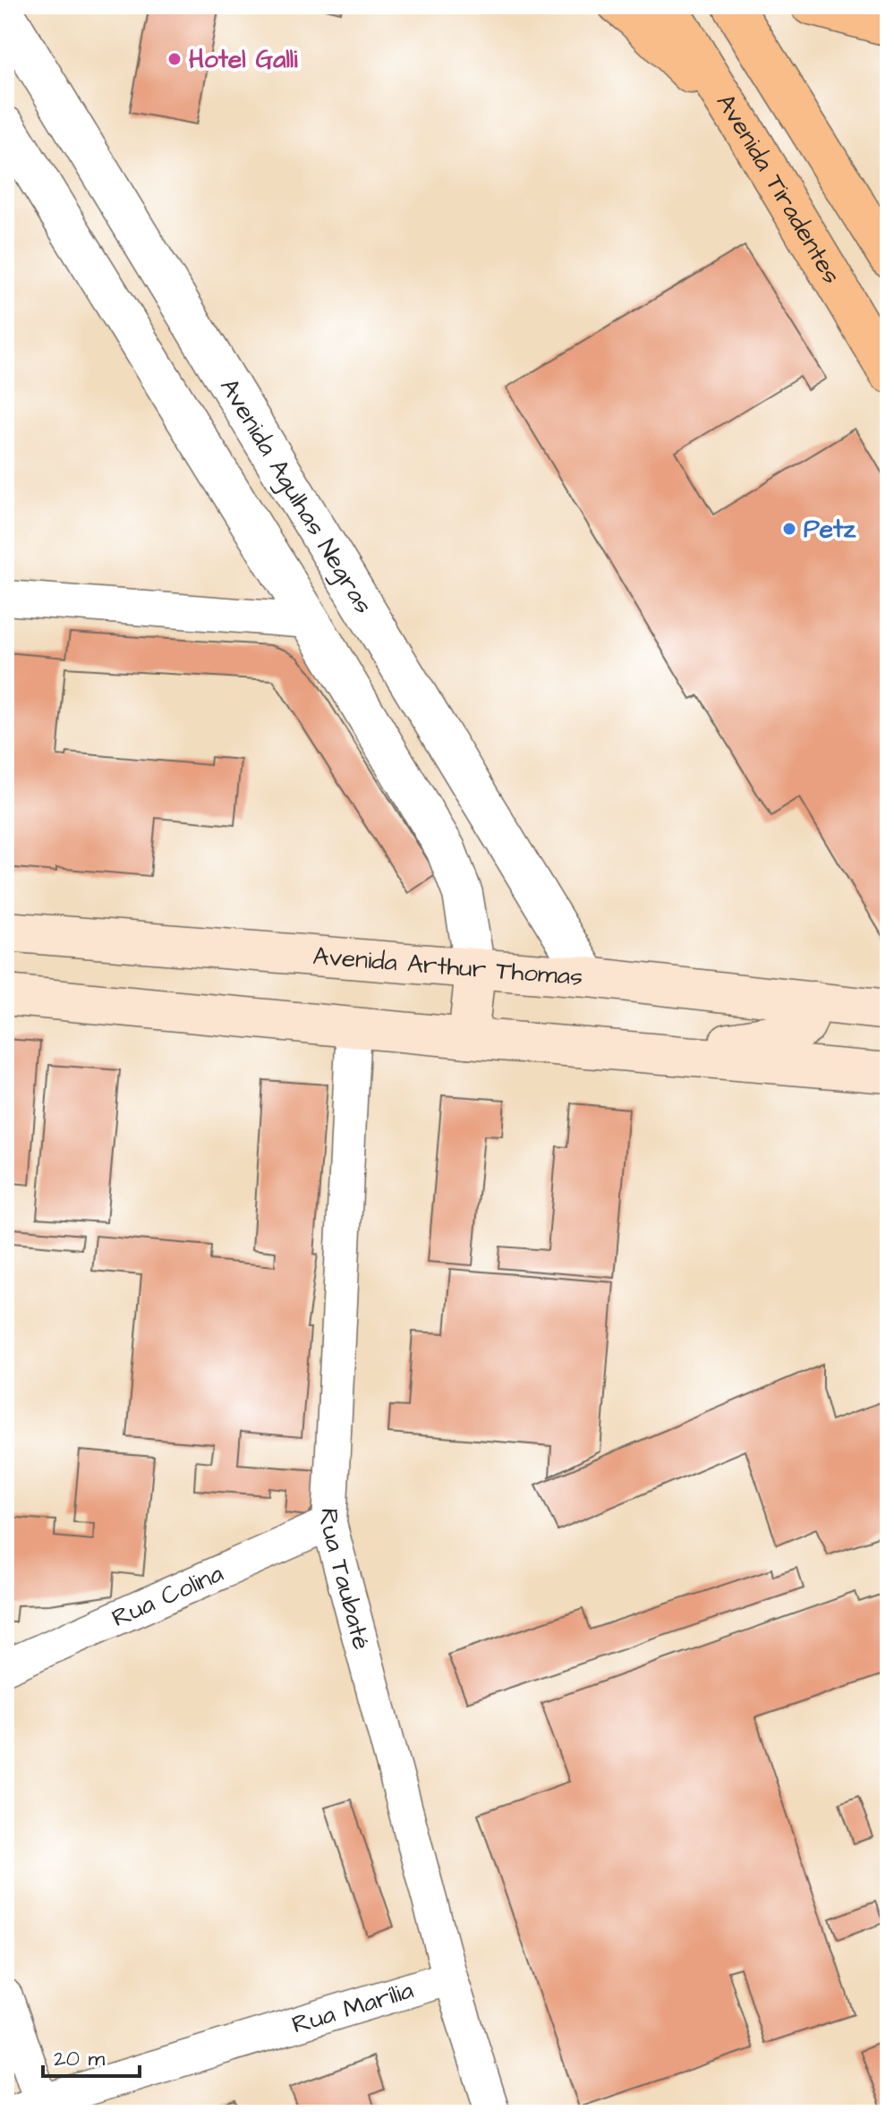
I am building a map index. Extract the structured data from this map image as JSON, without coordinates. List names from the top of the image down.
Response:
{
  "streets": {
    "main road": ["Avenida Tiradentes", "Avenida Arthur Thomas"],
    "street": [
      "Avenida Agulhas Negras",
      "Rua Taubaté",
      "Rua Colina",
      "Rua Marília"
    ]
  },
  "crossings": [
    ["Avenida Agulhas Negras", "Avenida Arthur Thomas"],
    ["Rua Taubaté", "Rua Colina"],
    ["Rua Taubaté", "Rua Marília"]
  ],
  "places": ["Hotel Galli", "Petz"],
  "scale_bar": "20 m"
}
